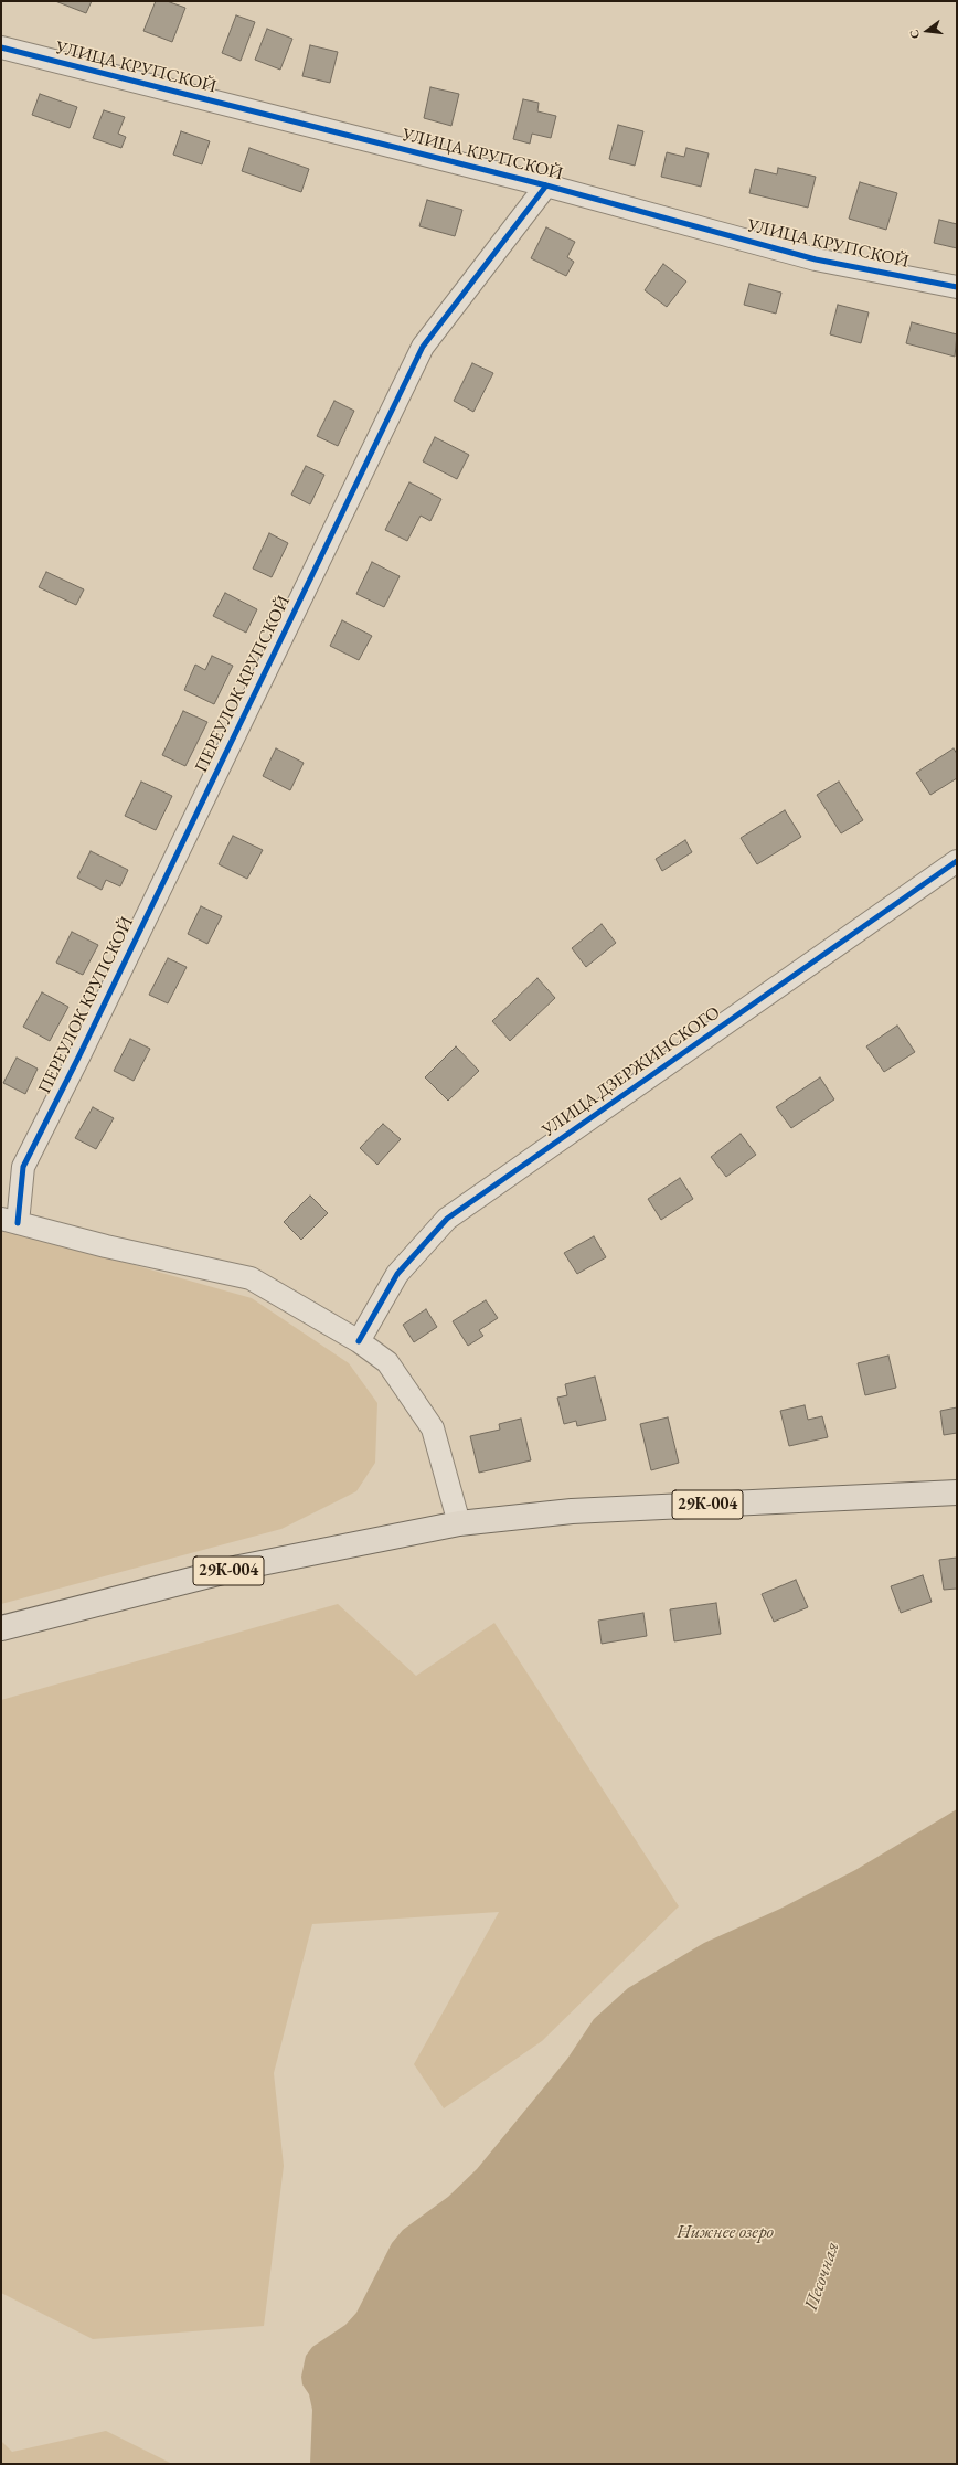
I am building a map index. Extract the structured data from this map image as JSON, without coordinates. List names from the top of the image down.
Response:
{
  "streets": {
    "main road": ["29К-004"],
    "street": ["УЛИЦА КРУПСКОЙ", "ПЕРЕУЛОК КРУПСКОЙ", "УЛИЦА ДЗЕРЖИНСКОГО"]
  },
  "crossings": [
    ["УЛИЦА КРУПСКОЙ", "ПЕРЕУЛОК КРУПСКОЙ"]
  ],
  "water": ["Нижнее озеро", "Песочная"],
  "north": "left"
}
